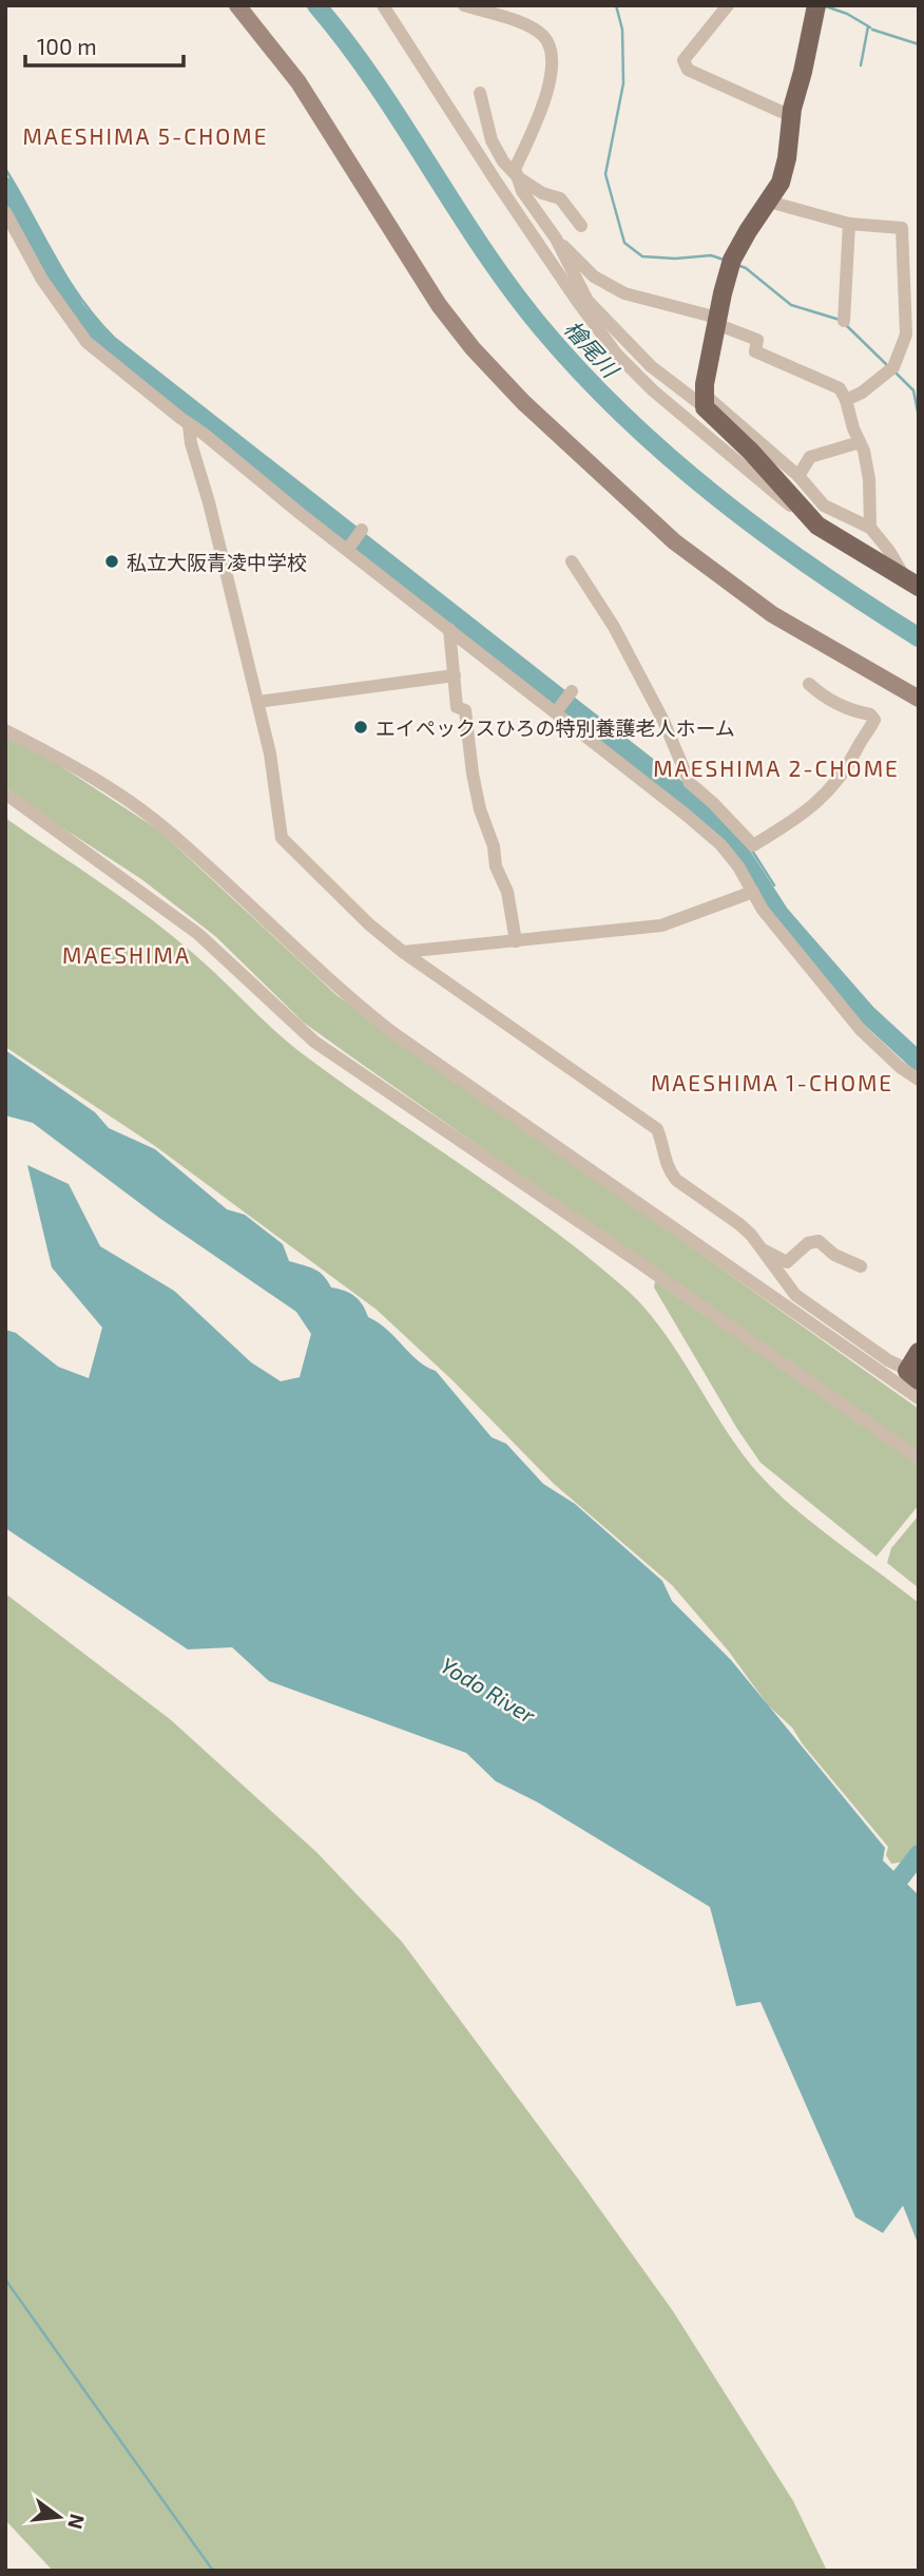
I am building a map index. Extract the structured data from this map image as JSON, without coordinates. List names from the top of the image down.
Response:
{
  "districts": [
    "MAESHIMA 5-CHOME",
    "MAESHIMA 2-CHOME",
    "MAESHIMA",
    "MAESHIMA 1-CHOME"
  ],
  "water": ["檜尾川", "Yodo River"],
  "places": ["私立大阪青凌中学校", "エイぺックスひろの特別養護老人ホーム"],
  "scale_bar": "100 m",
  "north": "right"
}
